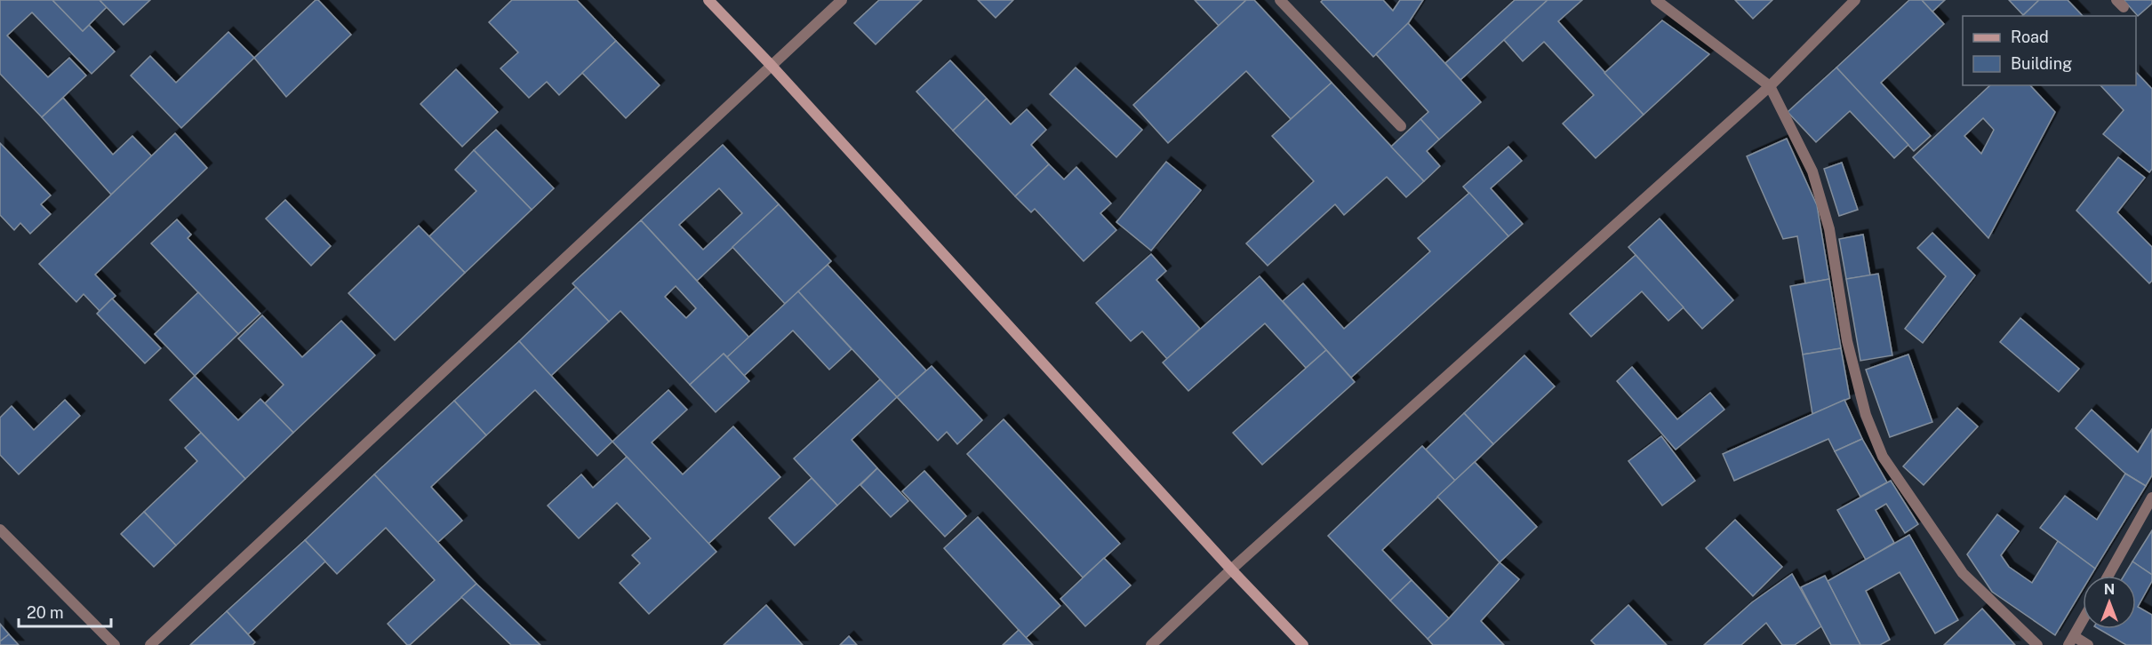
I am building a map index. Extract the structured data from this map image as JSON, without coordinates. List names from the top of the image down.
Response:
{
  "legend": ["Road", "Building"],
  "scale_bar": "20 m",
  "north": "top"
}
